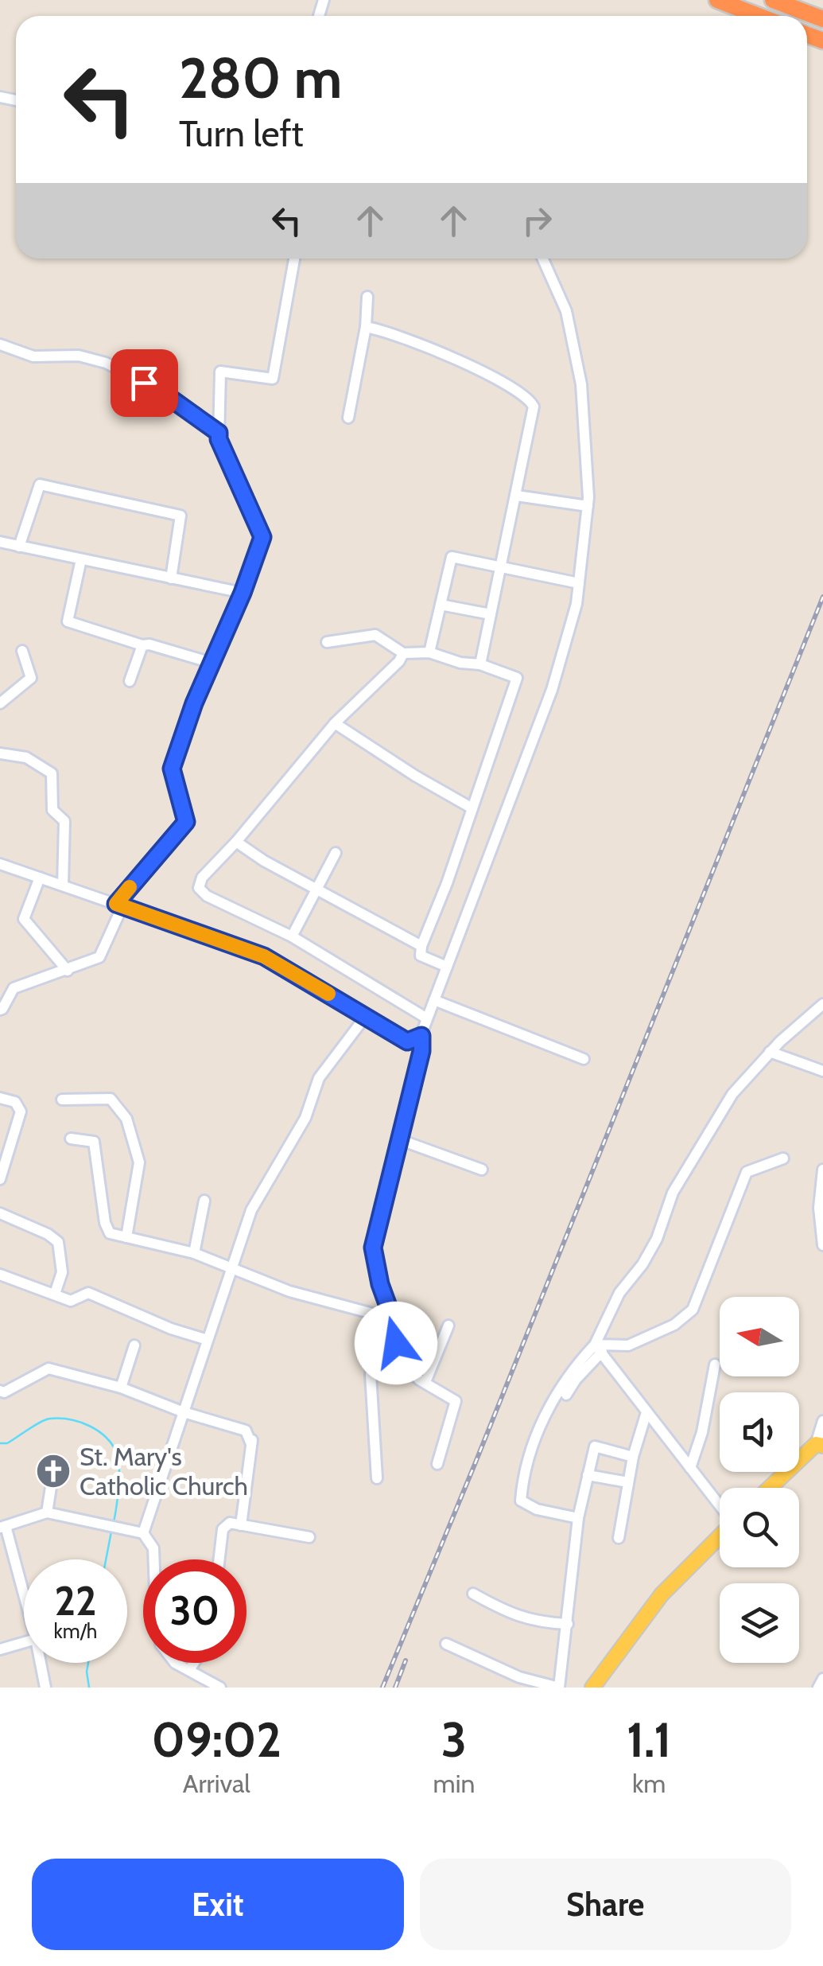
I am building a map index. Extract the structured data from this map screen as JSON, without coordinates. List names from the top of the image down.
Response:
{
  "places": {
    "church": ["St. Mary's Catholic Church"]
  },
  "north": "left",
  "page": {
    "turn": ["280 m", "Turn left"],
    "speed": "22 km/h",
    "limit": "30",
    "eta": [
      "09:02",
      "Arrival",
      "3",
      "min",
      "1.1",
      "km"
    ],
    "buttons": ["Exit", "Share"]
  }
}
